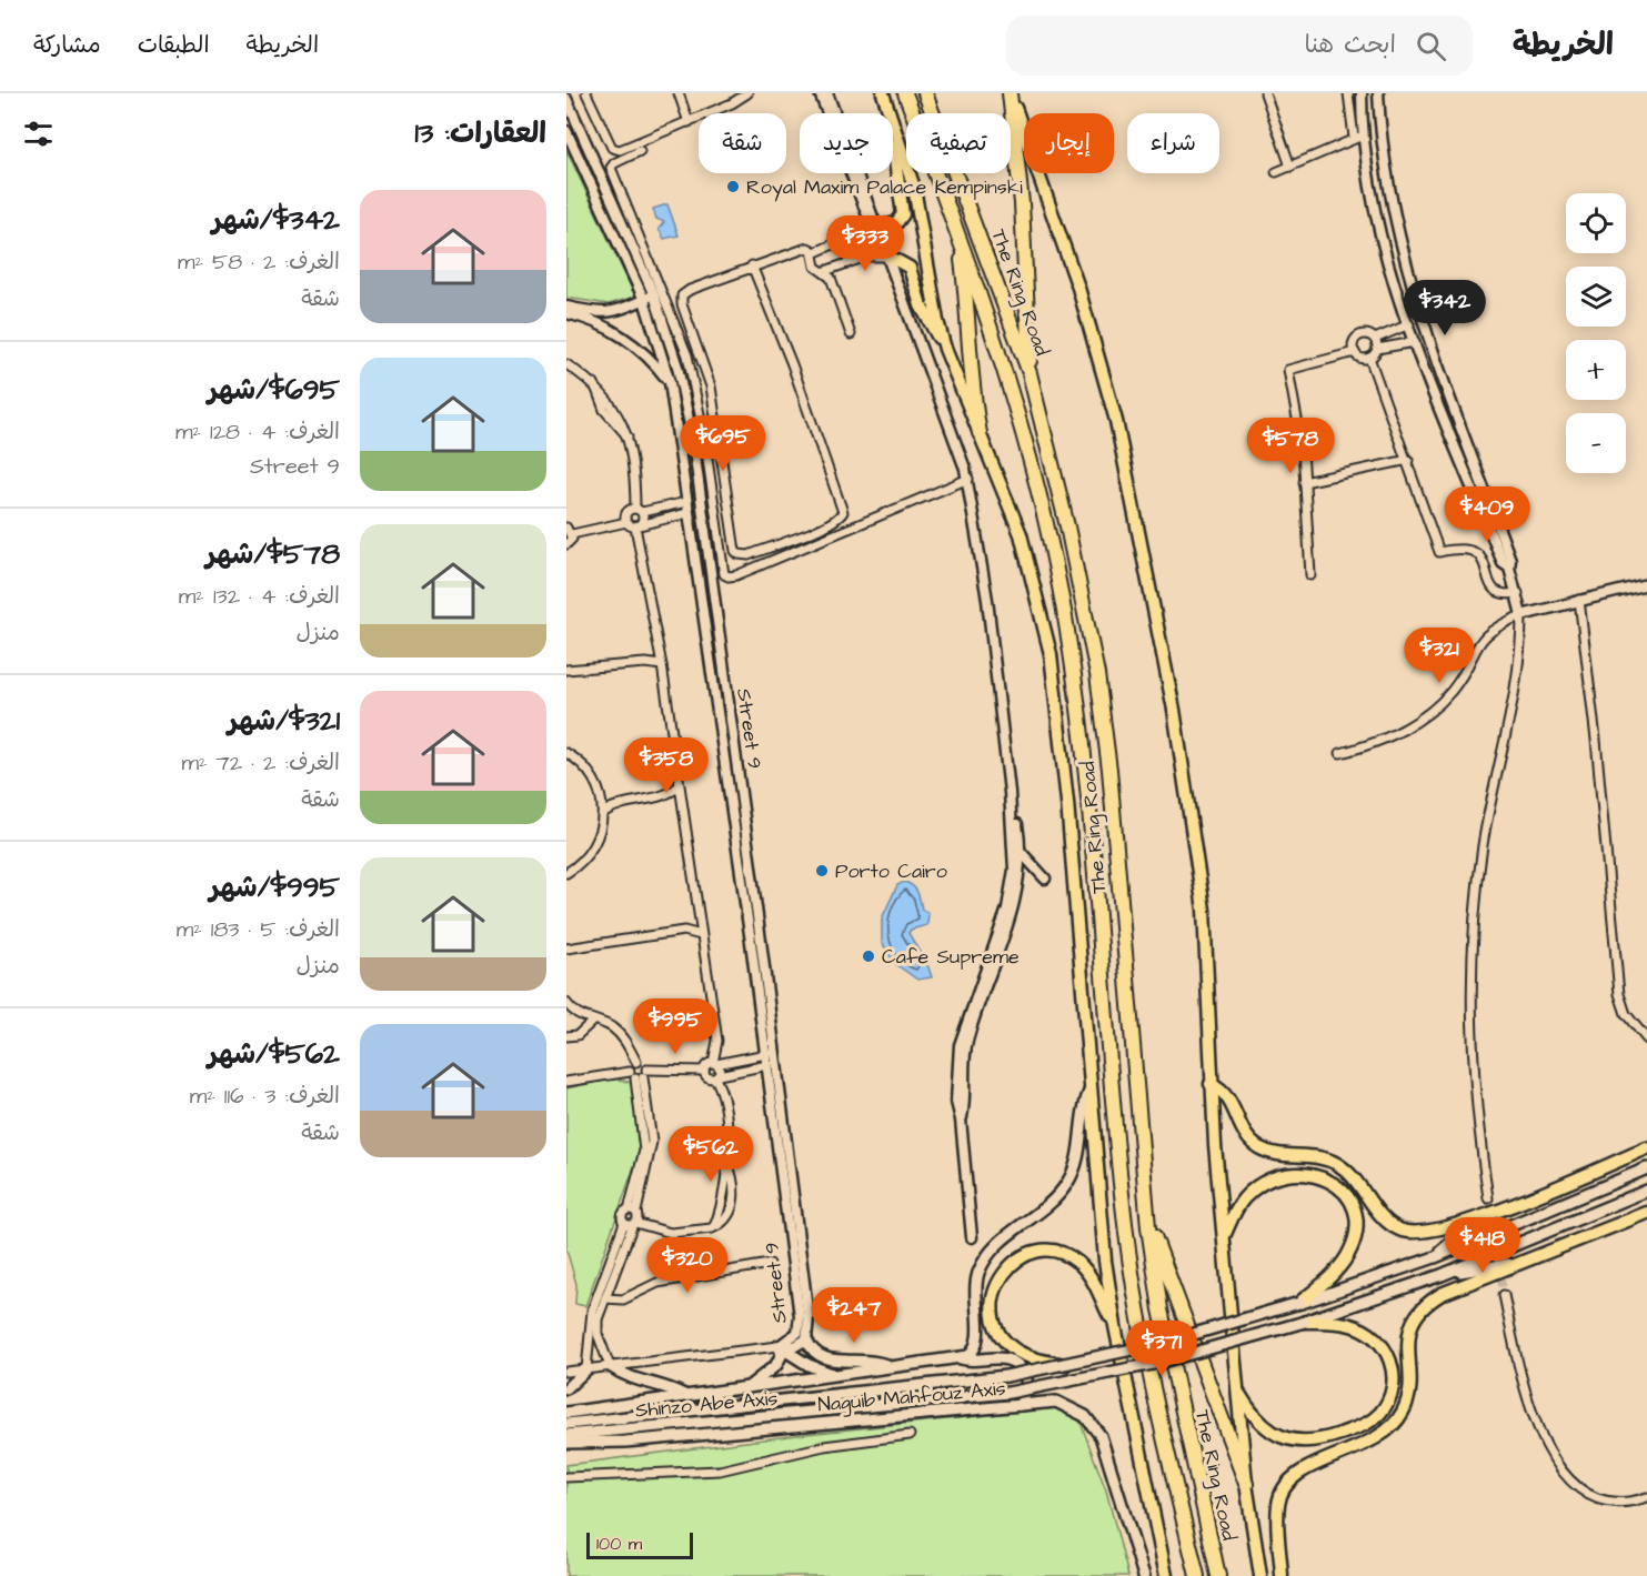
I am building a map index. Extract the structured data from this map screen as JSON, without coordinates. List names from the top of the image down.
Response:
{
  "streets": {
    "highway": ["The Ring Road"],
    "main road": ["Naguib Mahfouz Axis", "Shinzo Abe Axis"],
    "street": ["Street 9"]
  },
  "crossings": [
    ["The Ring Road", "Naguib Mahfouz Axis"]
  ],
  "places": ["Royal Maxim Palace Kempinski", "Porto Cairo", "Cafe Supreme"],
  "scale_bar": "100 m",
  "page": {
    "header": "الخريطة",
    "search": "ابحث هنا",
    "nav": ["الخريطة", "الطبقات", "مشاركة"],
    "heading": "العقارات: 13",
    "chip": [
      "شراء",
      "إيجار",
      "تصفية",
      "جديد",
      "شقة"
    ],
    "list": [
      {
        "name": "$342/شهر",
        "note": "الغرف: 2 · 58 m² · شقة"
      },
      {
        "name": "$695/شهر",
        "note": "الغرف: 4 · 128 m² · Street 9"
      },
      {
        "name": "$578/شهر",
        "note": "الغرف: 4 · 132 m² · منزل"
      },
      {
        "name": "$321/شهر",
        "note": "الغرف: 2 · 72 m² · شقة"
      },
      {
        "name": "$995/شهر",
        "note": "الغرف: 5 · 183 m² · منزل"
      },
      {
        "name": "$562/شهر",
        "note": "الغرف: 3 · 116 m² · شقة"
      }
    ],
    "map_buttons": ["+", "−"],
    "price": [
      "$333",
      "$342",
      "$695",
      "$578",
      "$409",
      "$321",
      "$358",
      "$995",
      "$562",
      "$418",
      "$320",
      "$247",
      "$371"
    ],
    "scale": "100 m"
  }
}
